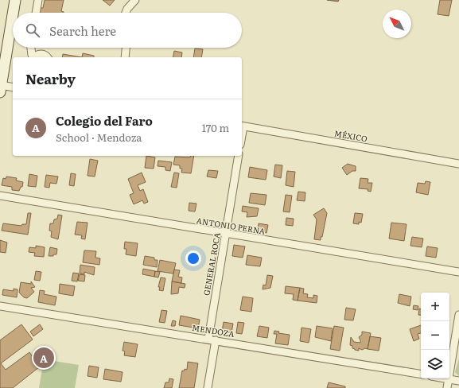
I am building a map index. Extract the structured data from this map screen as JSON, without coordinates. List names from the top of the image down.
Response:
{
  "streets": {
    "street": [
      "MÉXICO",
      "ANTONIO PERNA",
      "GENERAL ROCA",
      "MENDOZA"
    ]
  },
  "crossings": [
    ["ANTONIO PERNA", "GENERAL ROCA"],
    ["GENERAL ROCA", "MENDOZA"]
  ],
  "north": "top left",
  "page": {
    "search": "Search here",
    "heading": "Nearby",
    "list": [
      {
        "mark": "A",
        "name": "Colegio del Faro",
        "note": "School · Mendoza",
        "value": "170 m"
      }
    ],
    "map_buttons": ["+", "−"],
    "pins": "A"
  }
}
